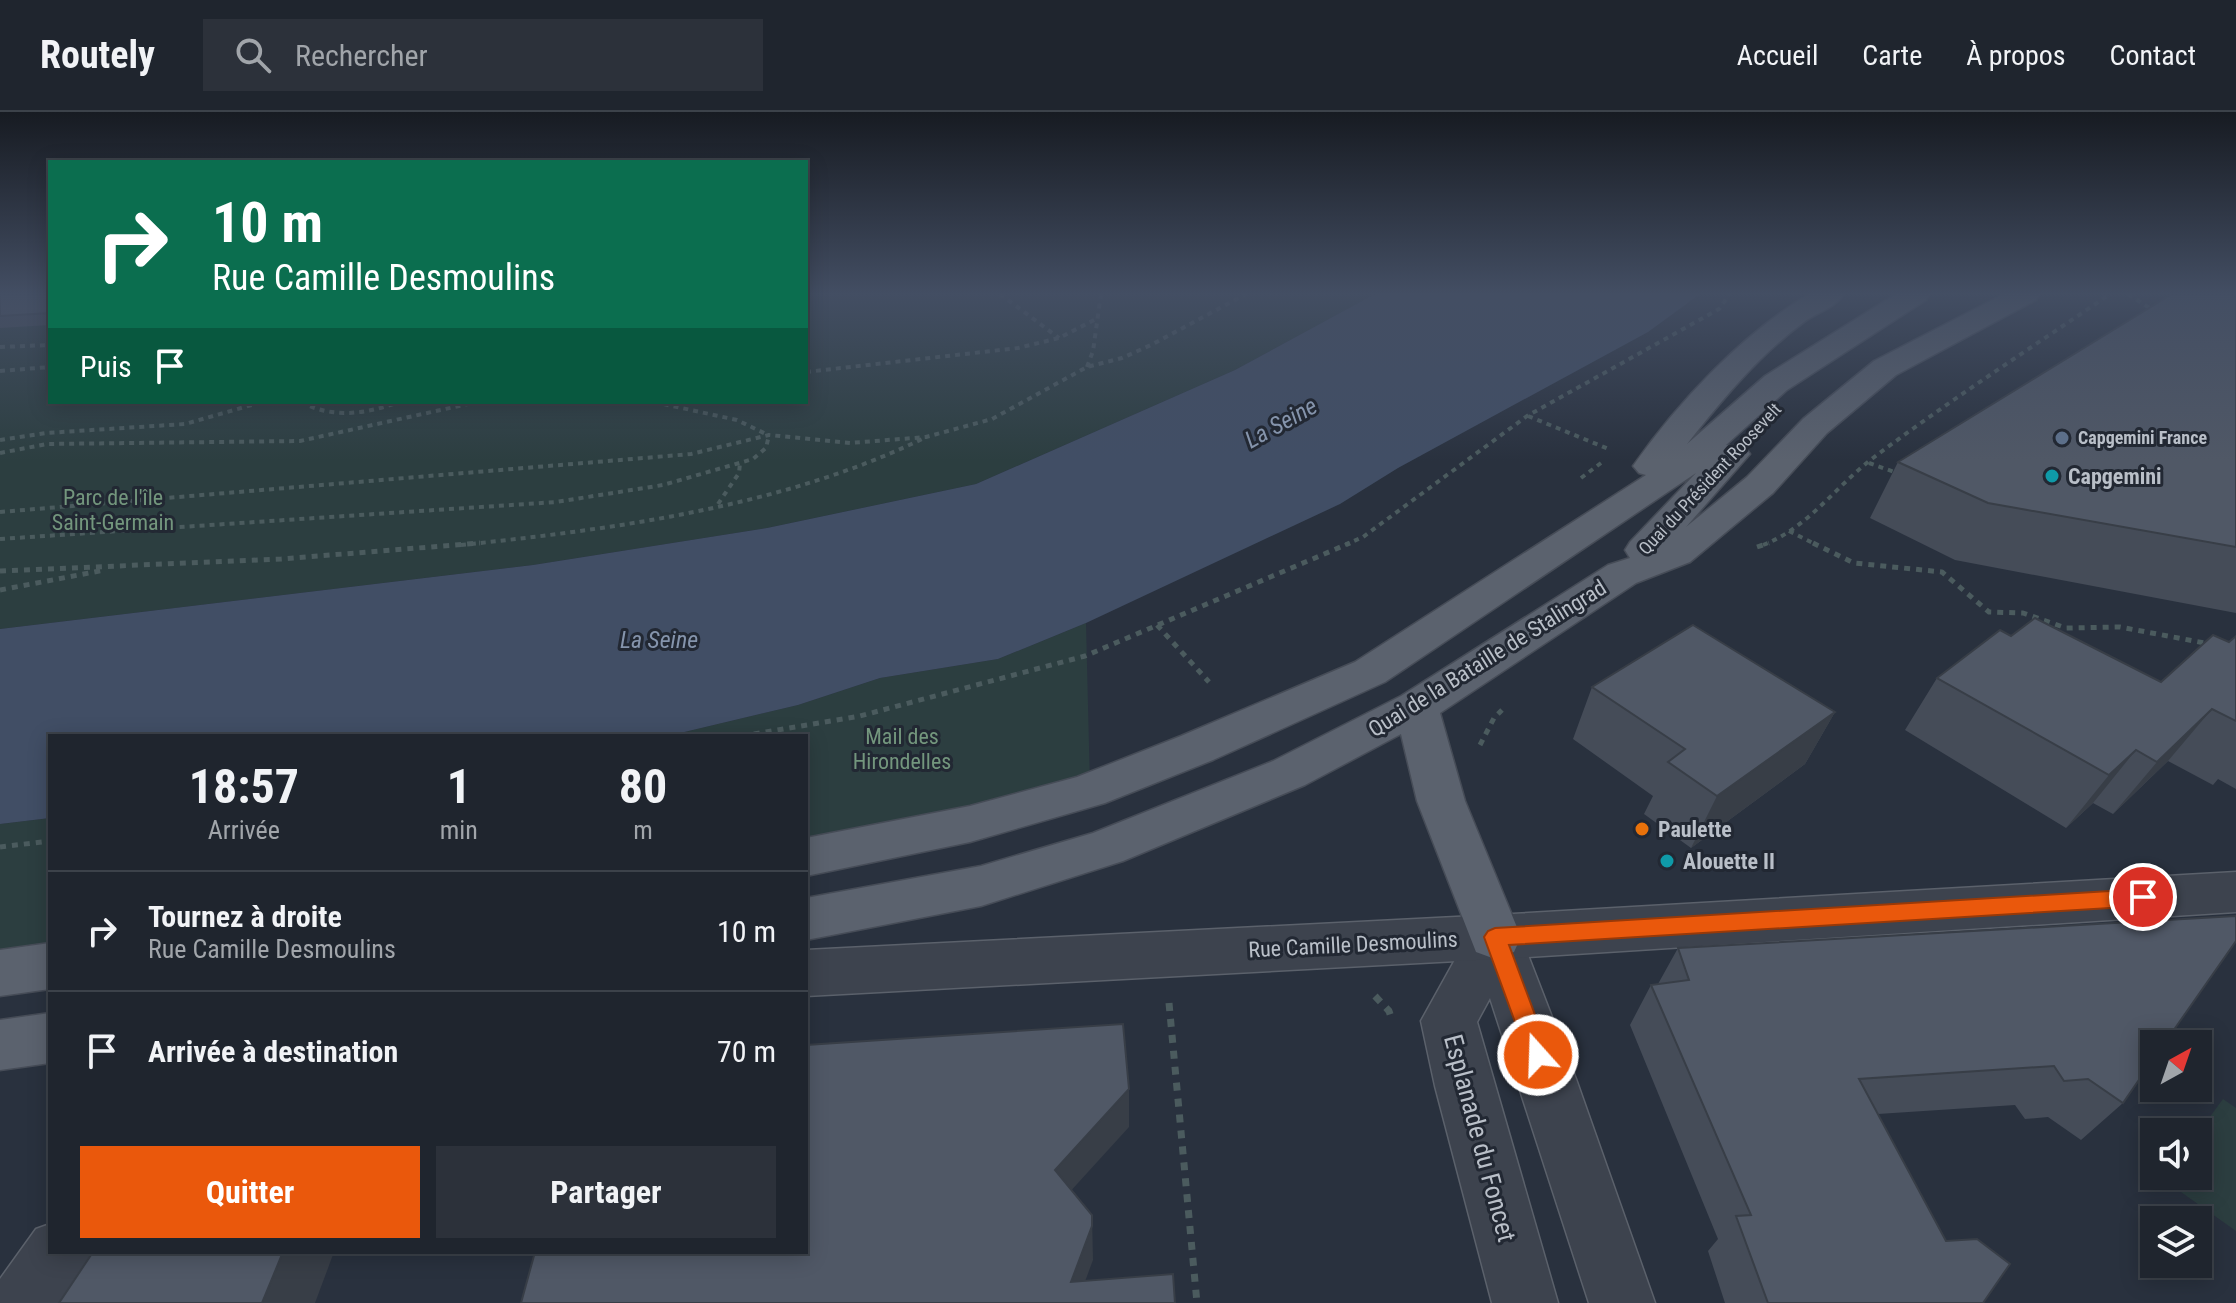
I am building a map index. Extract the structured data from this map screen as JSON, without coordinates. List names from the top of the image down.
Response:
{
  "streets": {
    "main road": ["Quai du Président Roosevelt", "Quai de la Bataille de Stalingrad"],
    "street": ["Rue Camille Desmoulins", "Esplanade du Foncet"]
  },
  "crossings": [
    ["Quai du Président Roosevelt", "Quai de la Bataille de Stalingrad"],
    ["Rue Camille Desmoulins", "Esplanade du Foncet"]
  ],
  "water": ["La Seine"],
  "parks": ["Parc de l'île Saint-Germain", "Mail des Hirondelles"],
  "places": [
    "Capgemini France",
    "Capgemini",
    "Paulette",
    "Alouette II"
  ],
  "north": "top right",
  "page": {
    "header": "Routely",
    "search": "Rechercher",
    "nav": [
      "Accueil",
      "Carte",
      "À propos",
      "Contact"
    ],
    "turn": ["10 m", "Rue Camille Desmoulins"],
    "then": "Puis",
    "eta": [
      "18:57",
      "Arrivée",
      "1",
      "min",
      "80",
      "m"
    ],
    "list": [
      {
        "name": "Tournez à droite",
        "note": "Rue Camille Desmoulins",
        "value": "10 m"
      },
      {
        "name": "Arrivée à destination",
        "value": "70 m"
      }
    ],
    "buttons": ["Quitter", "Partager"]
  }
}
